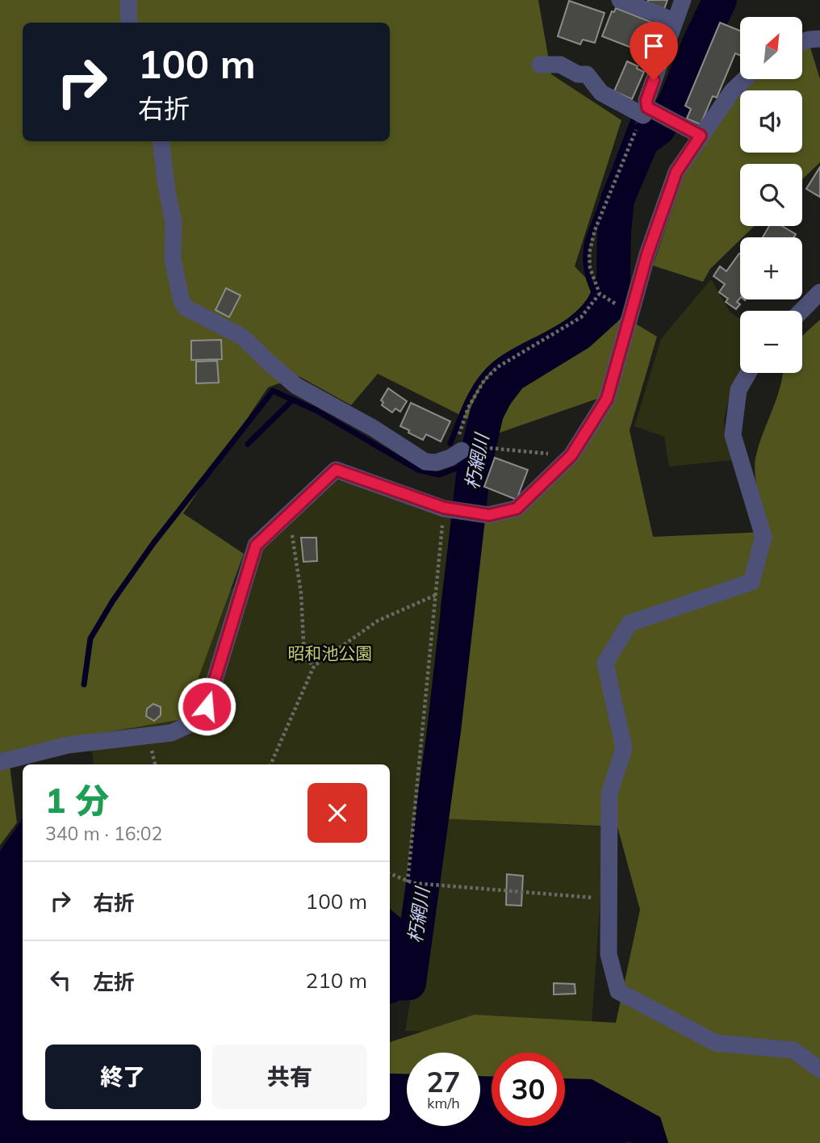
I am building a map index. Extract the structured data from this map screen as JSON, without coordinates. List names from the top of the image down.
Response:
{
  "water": ["朽網川"],
  "parks": ["昭和池公園"],
  "north": "top right",
  "page": {
    "map_buttons": ["+", "−"],
    "turn": ["100 m", "右折"],
    "heading": ["1 分", "340 m · 16:02"],
    "list": [
      {
        "name": "右折",
        "value": "100 m"
      },
      {
        "name": "左折",
        "value": "210 m"
      }
    ],
    "buttons": ["終了", "共有"],
    "speed": "27 km/h",
    "limit": "30"
  }
}
